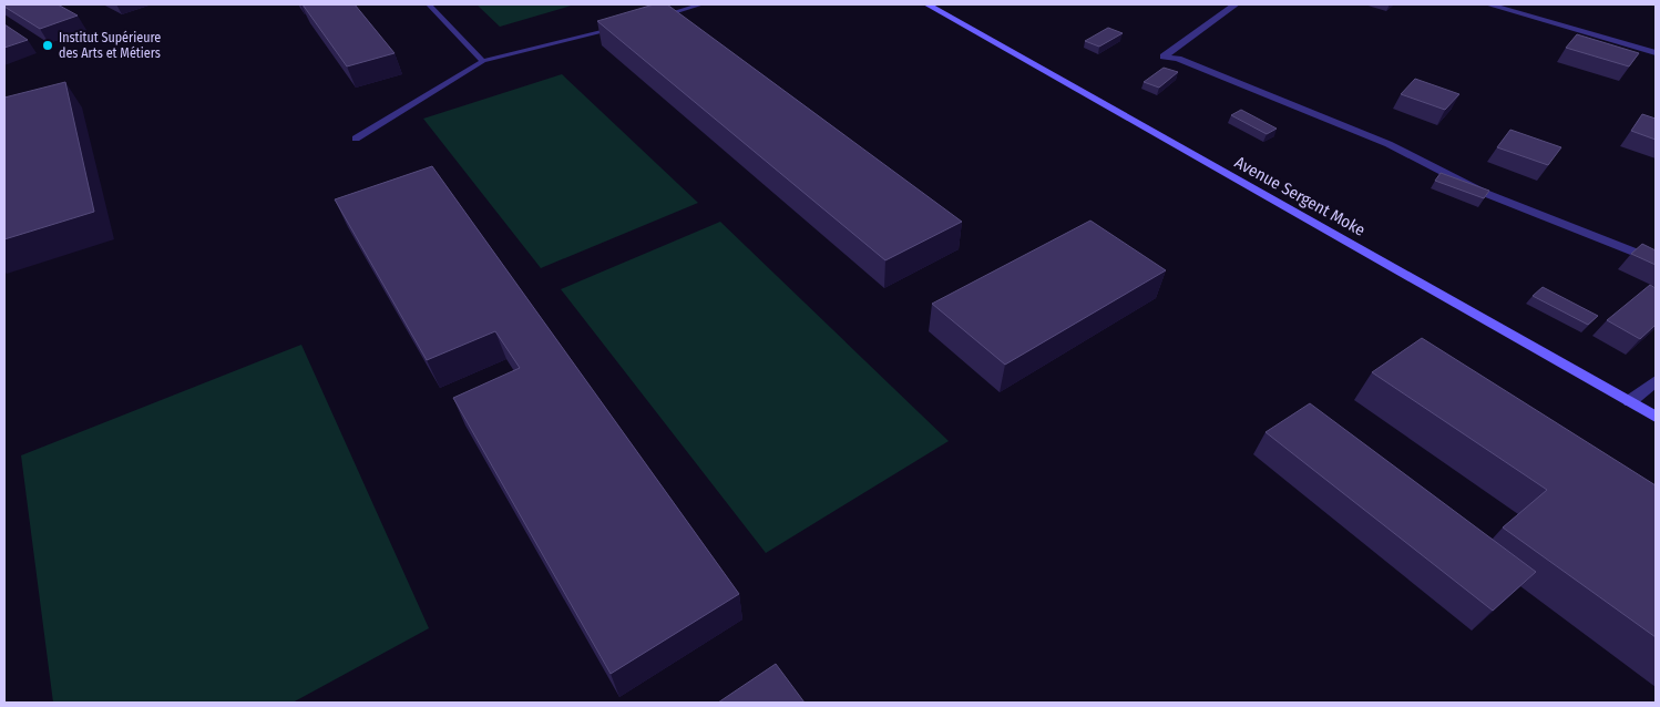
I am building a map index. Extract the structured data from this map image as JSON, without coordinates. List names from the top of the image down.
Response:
{
  "streets": {
    "main road": ["Avenue Sergent Moke"]
  },
  "places": ["Institut Supérieure des Arts et Métiers"]
}
